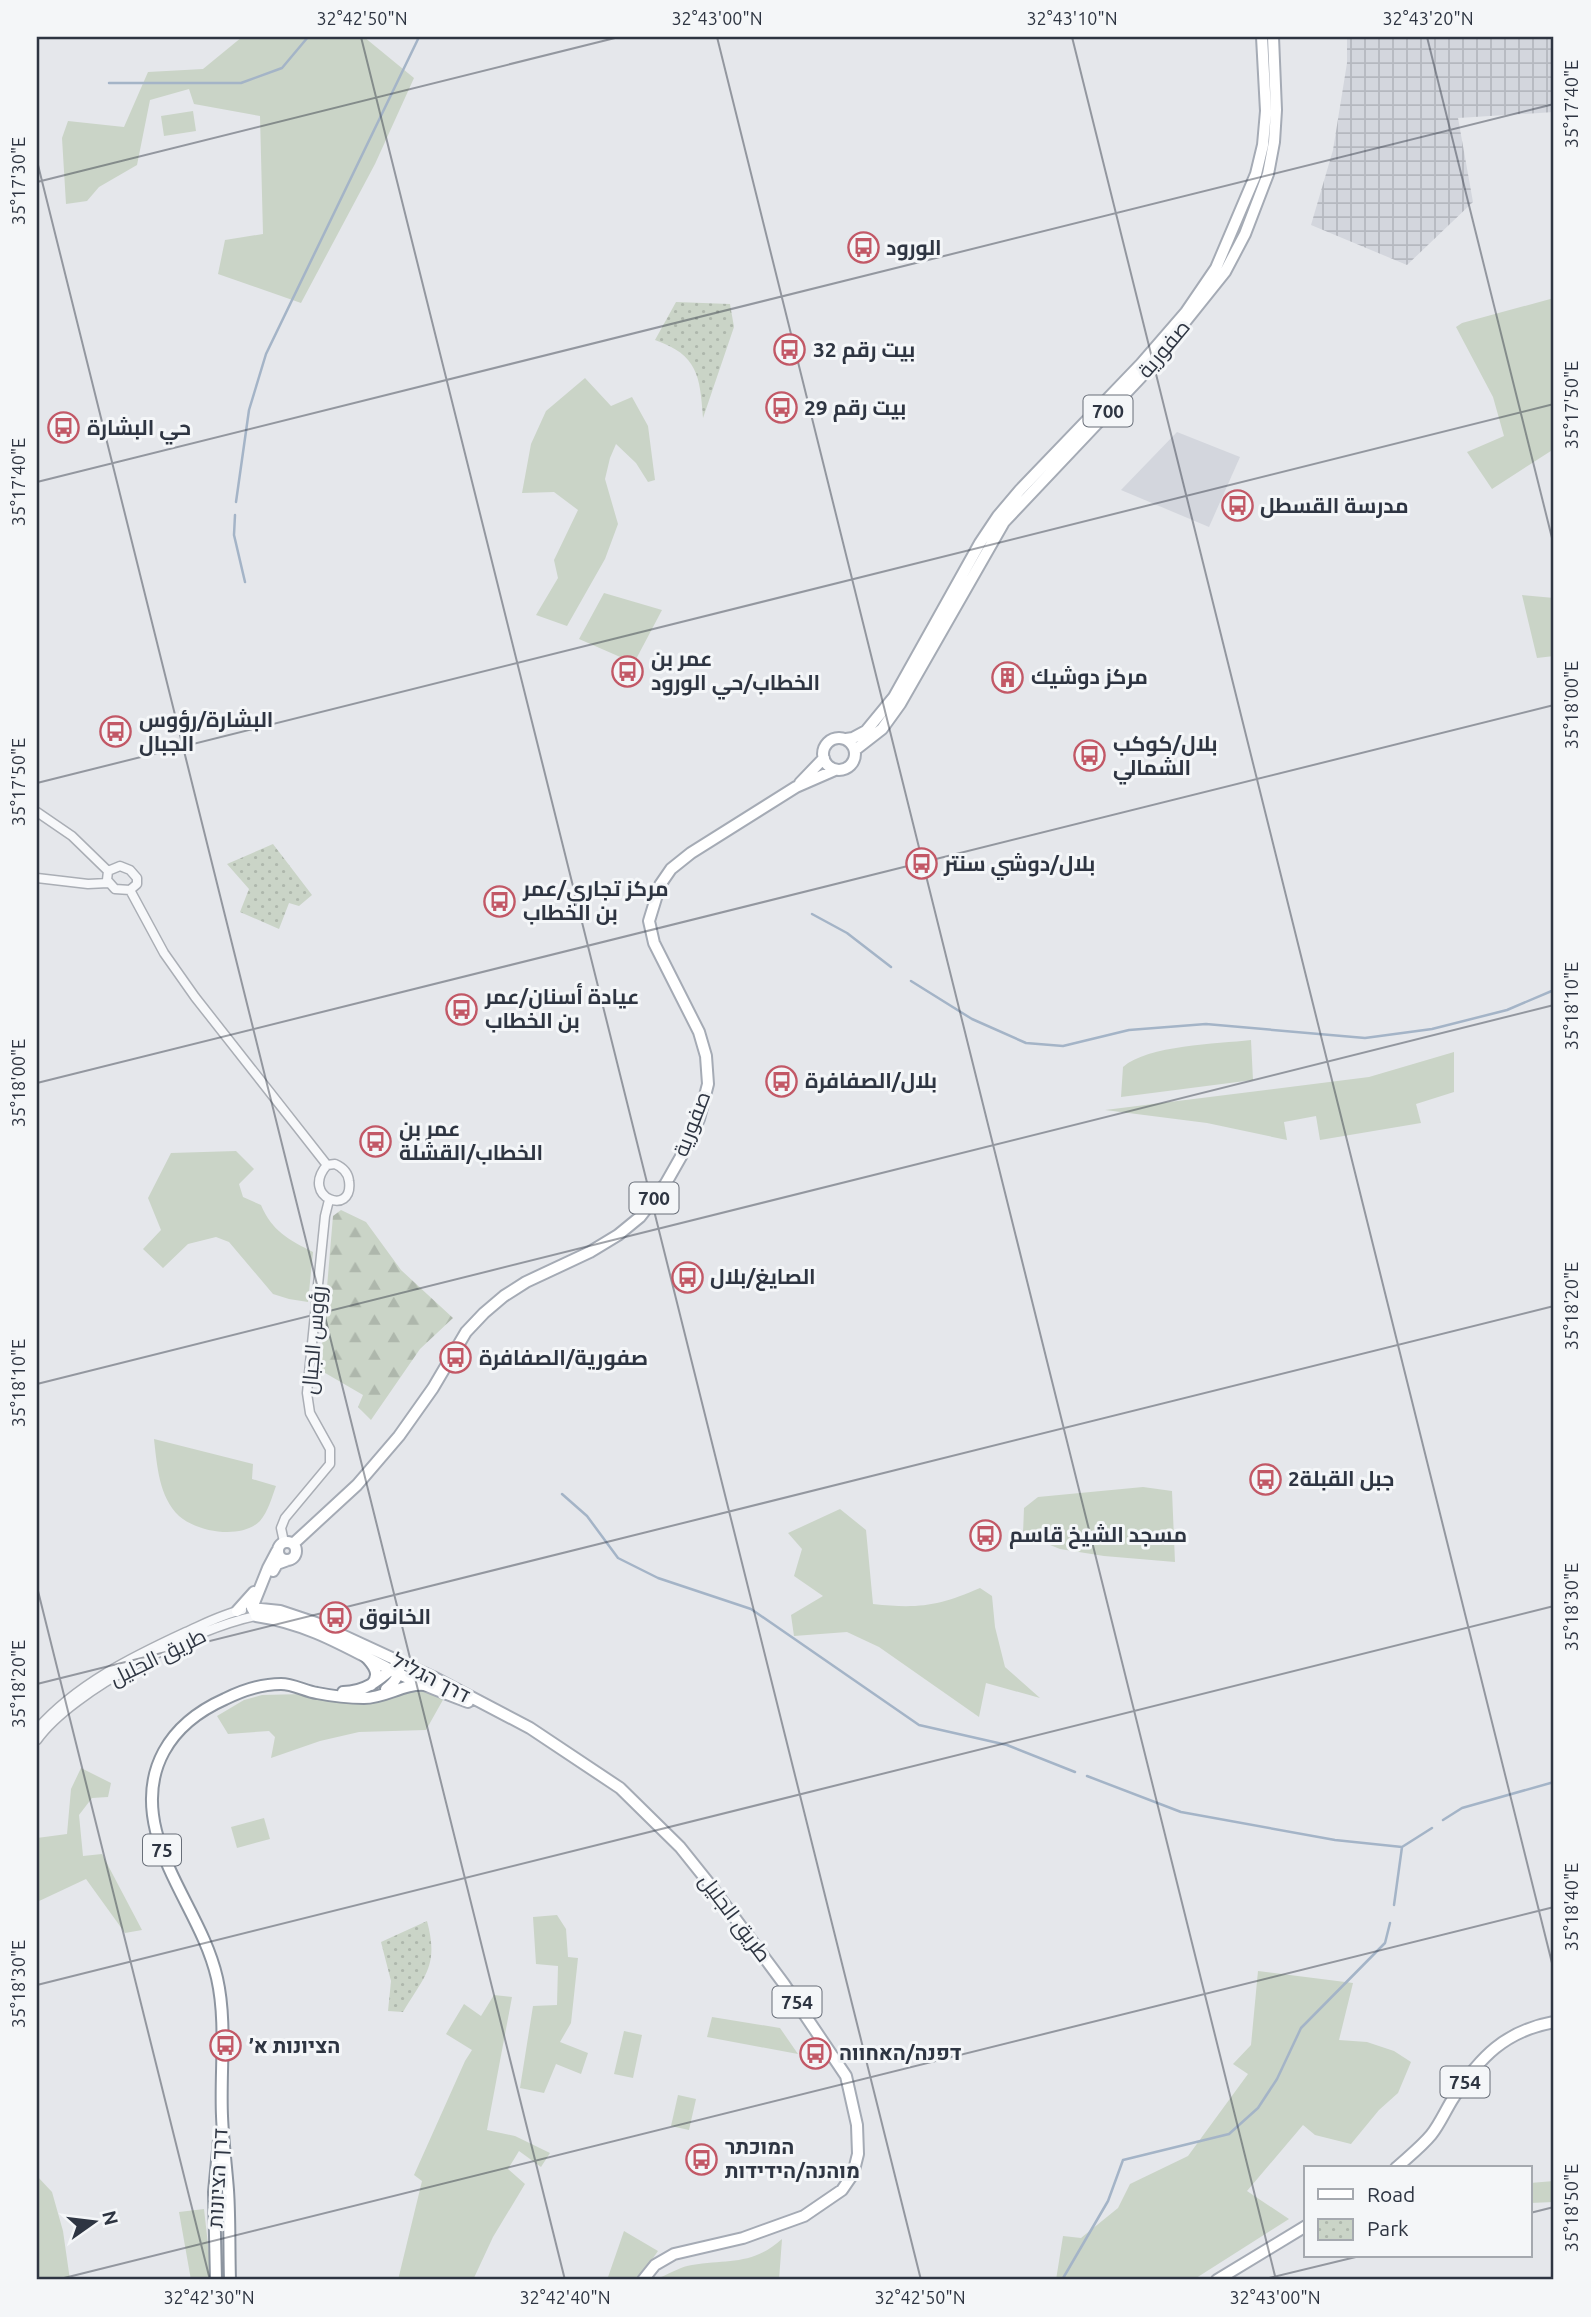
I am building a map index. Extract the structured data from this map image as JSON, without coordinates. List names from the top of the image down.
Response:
{
  "streets": {
    "main road": [
      "صفورية",
      "700",
      "طريق الجليل",
      "דרך הגליל",
      "75",
      "754",
      "דרך הציונות"
    ],
    "street": ["رؤوس الجبال"]
  },
  "crossings": [
    ["صفورية", "700"],
    ["صفورية", "رؤوس الجبال"],
    ["صفورية", "طريق الجليل"],
    ["صفورية", "דרך הגליל"],
    ["700", "رؤوس الجبال"],
    ["طريق الجليل", "דרך הגליל"],
    ["דרך הגליל", "דרך הציונות"]
  ],
  "places": {
    "bus stop": [
      "الورود",
      "بيت رقم 32",
      "بيت رقم 29",
      "حي البشارة",
      "مدرسة القسطل",
      "عمر بن الخطاب/حي الورود",
      "البشارة/رؤوس الجبال",
      "بلال/كوكب الشمالي",
      "بلال/دوشي سنتر",
      "مركز تجاري/عمر بن الخطاب",
      "عيادة أسنان/عمر بن الخطاب",
      "بلال/الصفافرة",
      "عمر بن الخطاب/القشلة",
      "الصايغ/بلال",
      "صفورية/الصفافرة",
      "جبل القبلة2",
      "مسجد الشيخ قاسم",
      "الخانوق",
      "הציונות א׳",
      "דפנה/האחווה",
      "המוכתר מוהנה/הידידות"
    ],
    "building": ["مركز دوشيك"]
  },
  "legend": ["Road", "Park"],
  "north": "right",
  "coordinates": [
    "32°42'50\"N",
    "32°43'00\"N",
    "32°43'10\"N",
    "32°43'20\"N",
    "35°17'40\"E",
    "35°17'30\"E",
    "35°17'50\"E",
    "35°18'00\"E",
    "35°18'10\"E",
    "35°18'20\"E",
    "35°18'30\"E",
    "35°18'40\"E",
    "35°18'50\"E",
    "32°42'30\"N",
    "32°42'40\"N"
  ]
}
